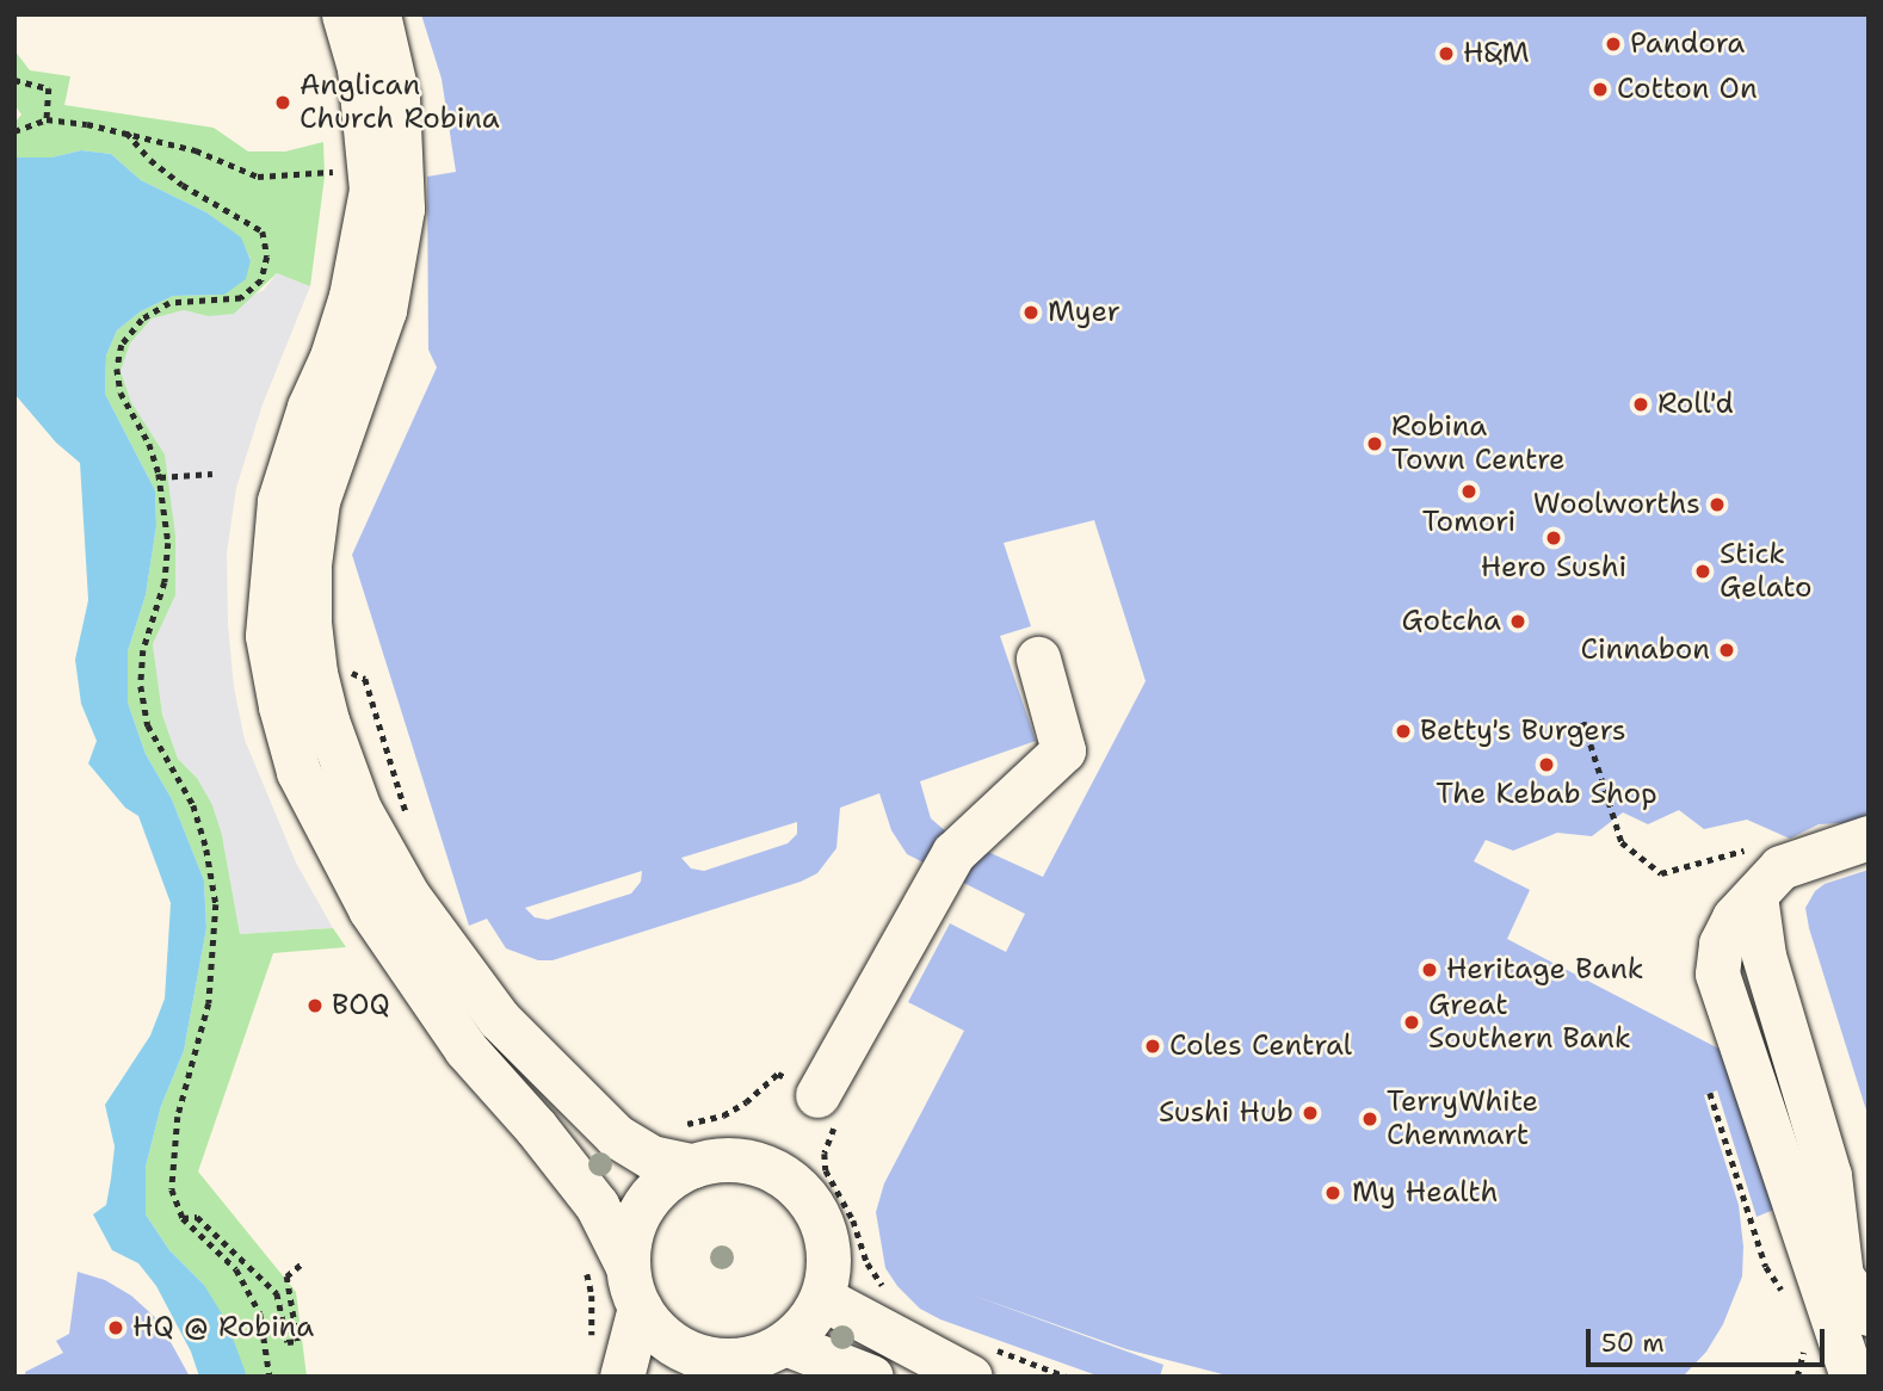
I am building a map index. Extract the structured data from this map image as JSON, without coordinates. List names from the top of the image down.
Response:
{
  "places": [
    "Pandora",
    "H&M",
    "Cotton On",
    "Anglican Church Robina",
    "Myer",
    "Roll'd",
    "Robina Town Centre",
    "Tomori",
    "Woolworths",
    "Hero Sushi",
    "Stick Gelato",
    "Gotcha",
    "Cinnabon",
    "Betty's Burgers",
    "The Kebab Shop",
    "Heritage Bank",
    "BOQ",
    "Great Southern Bank",
    "Coles Central",
    "Sushi Hub",
    "TerryWhite Chemmart",
    "My Health",
    "HQ @ Robina"
  ],
  "scale_bar": "50 m"
}
